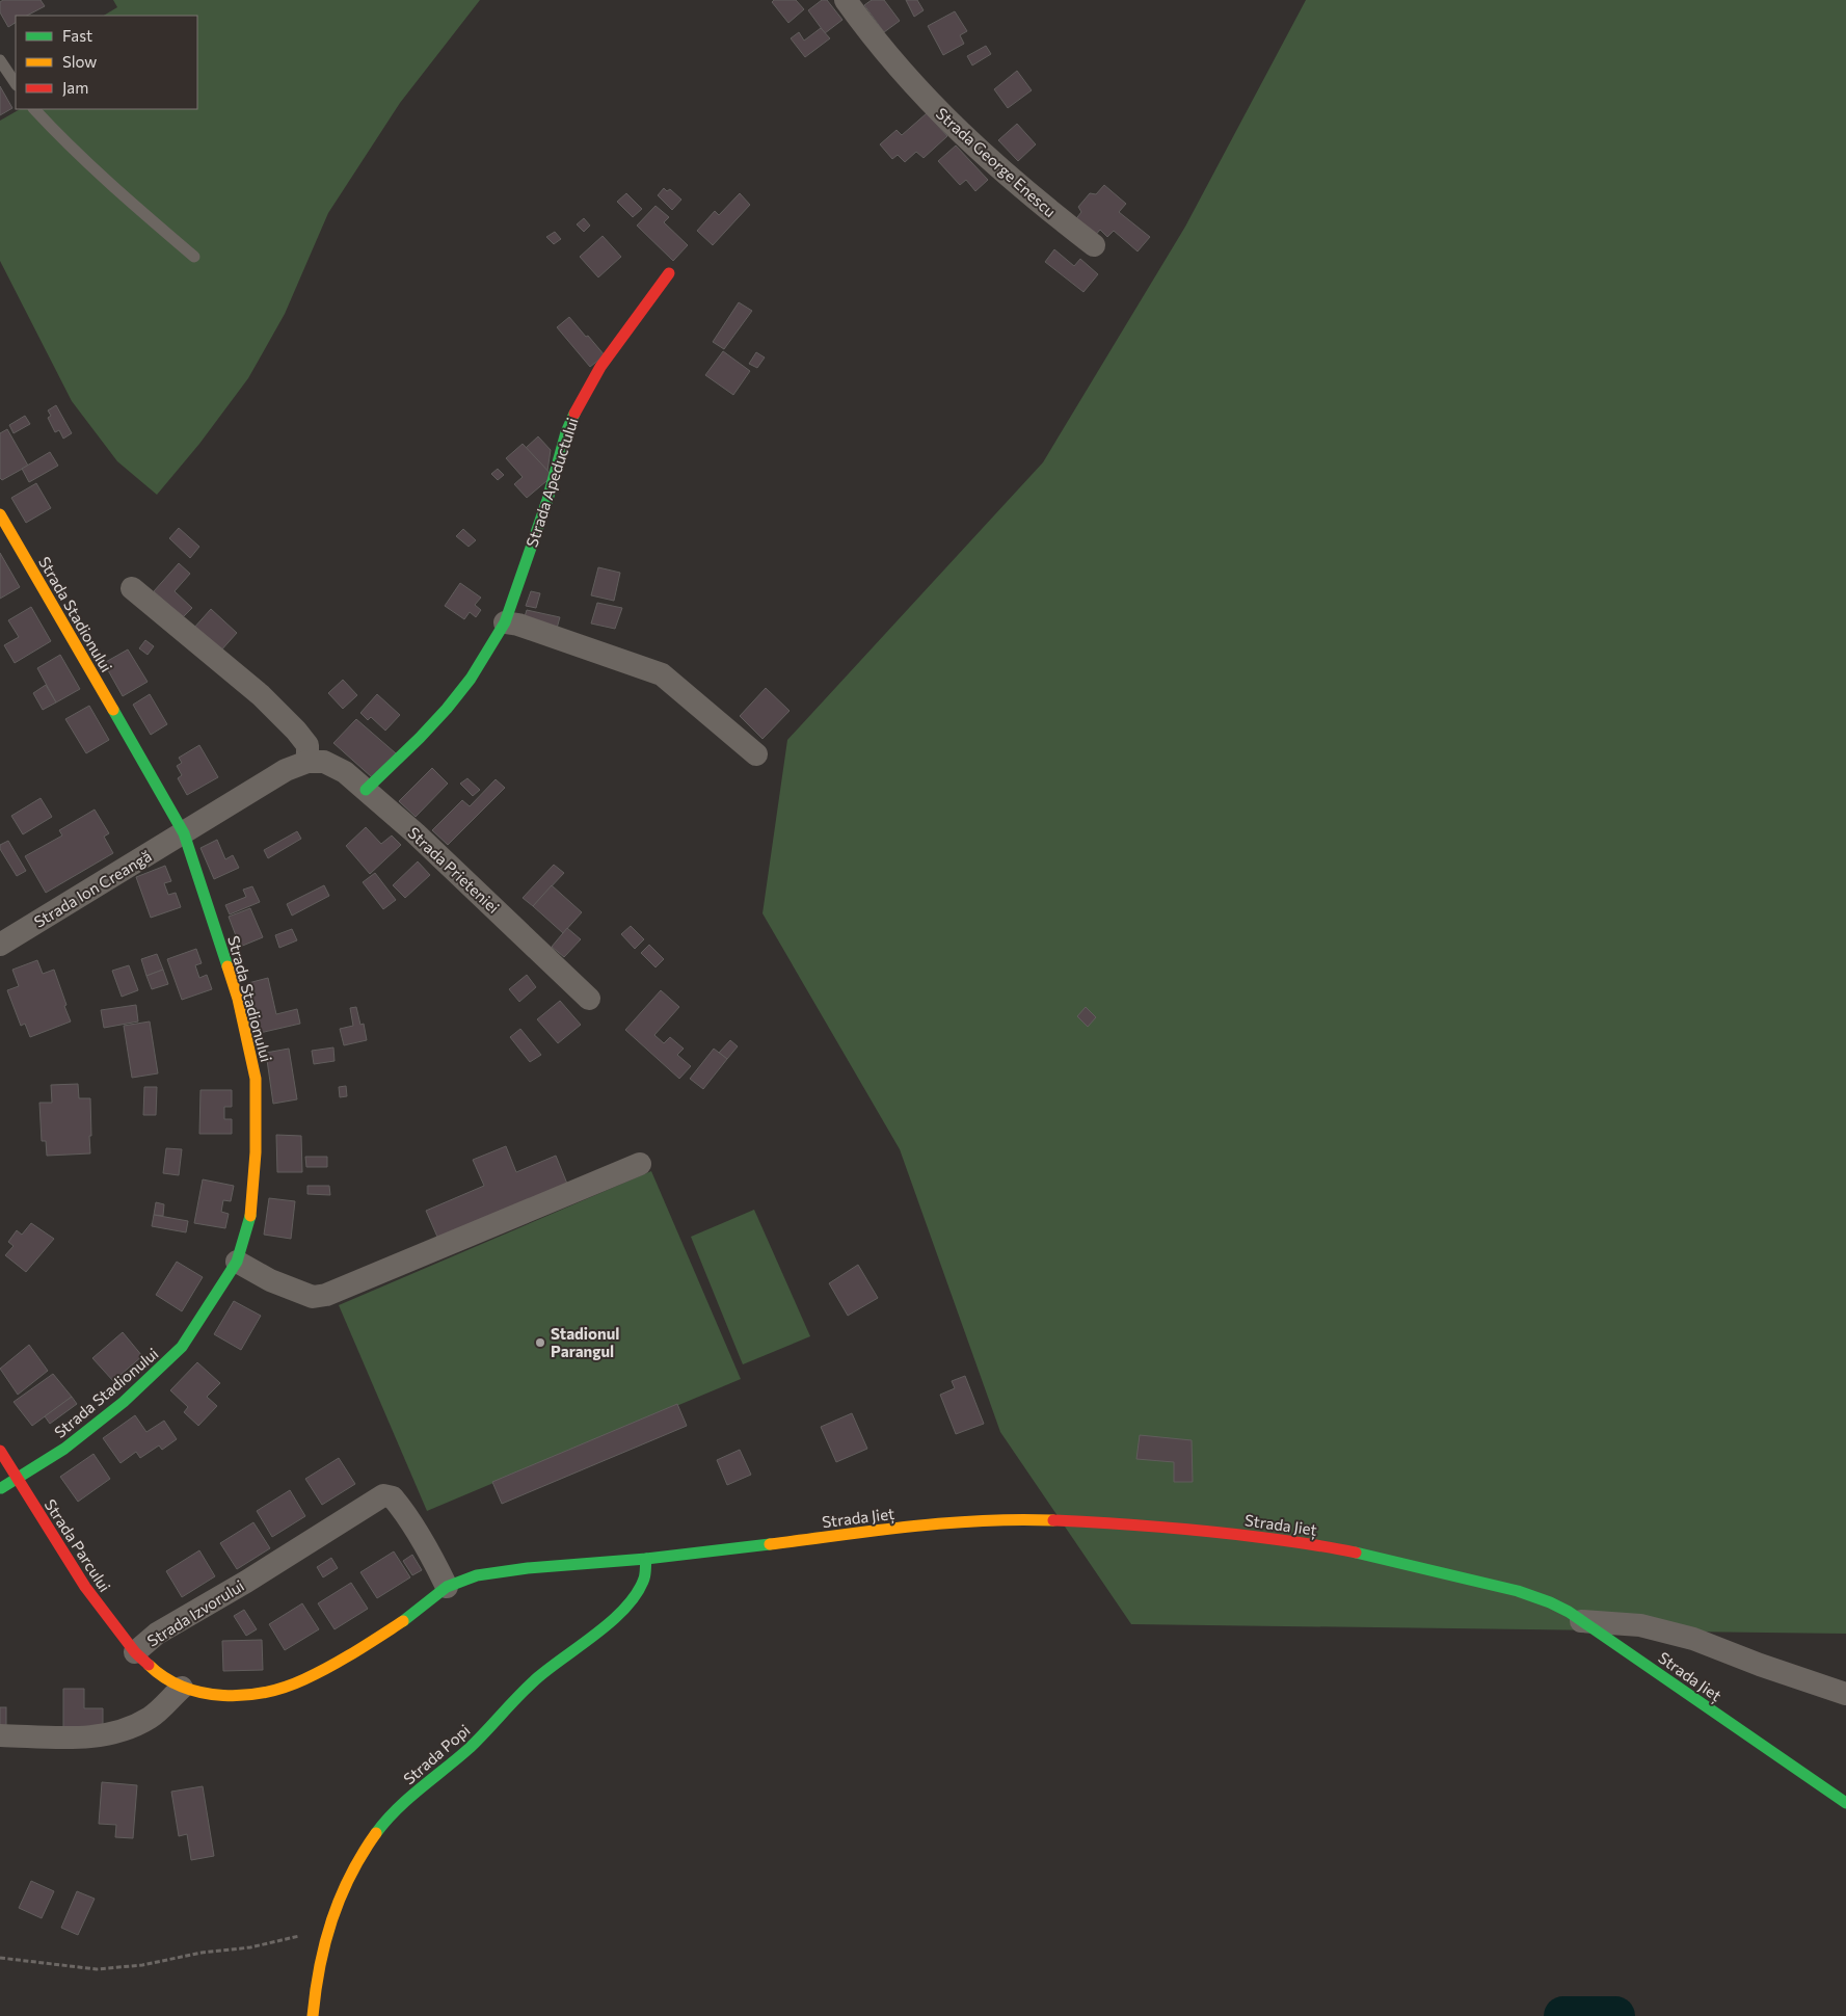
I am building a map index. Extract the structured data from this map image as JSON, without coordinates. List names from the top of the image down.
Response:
{
  "streets": {
    "street": [
      "Strada George Enescu",
      "Strada Apeductului",
      "Strada Stadionului",
      "Strada Prieteniei",
      "Strada Ion Creangă",
      "Strada Jieț",
      "Strada Parcului",
      "Strada Izvorului",
      "Strada Popi"
    ]
  },
  "crossings": [
    ["Strada Apeductului", "Strada Prieteniei"],
    ["Strada Stadionului", "Strada Ion Creangă"],
    ["Strada Stadionului", "Strada Parcului"],
    ["Strada Jieț", "Strada Izvorului"],
    ["Strada Jieț", "Strada Popi"],
    ["Strada Parcului", "Strada Izvorului"],
    ["Strada Izvorului", "Strada Popi"]
  ],
  "places": ["Stadionul Parangul"],
  "legend": ["Fast", "Slow", "Jam"]
}
